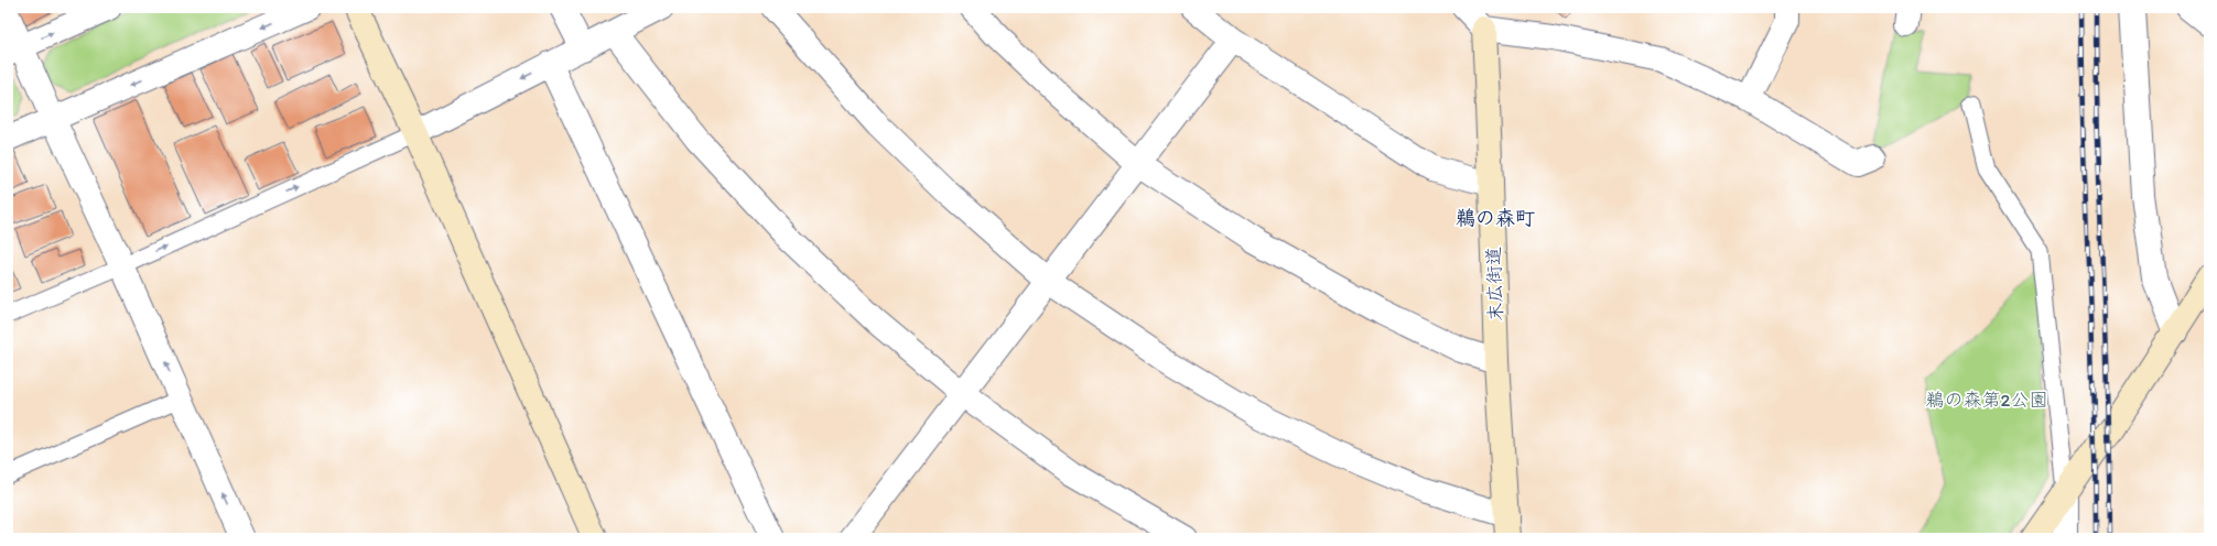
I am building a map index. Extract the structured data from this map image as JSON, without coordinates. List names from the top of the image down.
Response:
{
  "streets": {
    "street": ["末広街道"]
  },
  "districts": ["鵜の森町"],
  "parks": ["鵜の森第2公園"]
}
